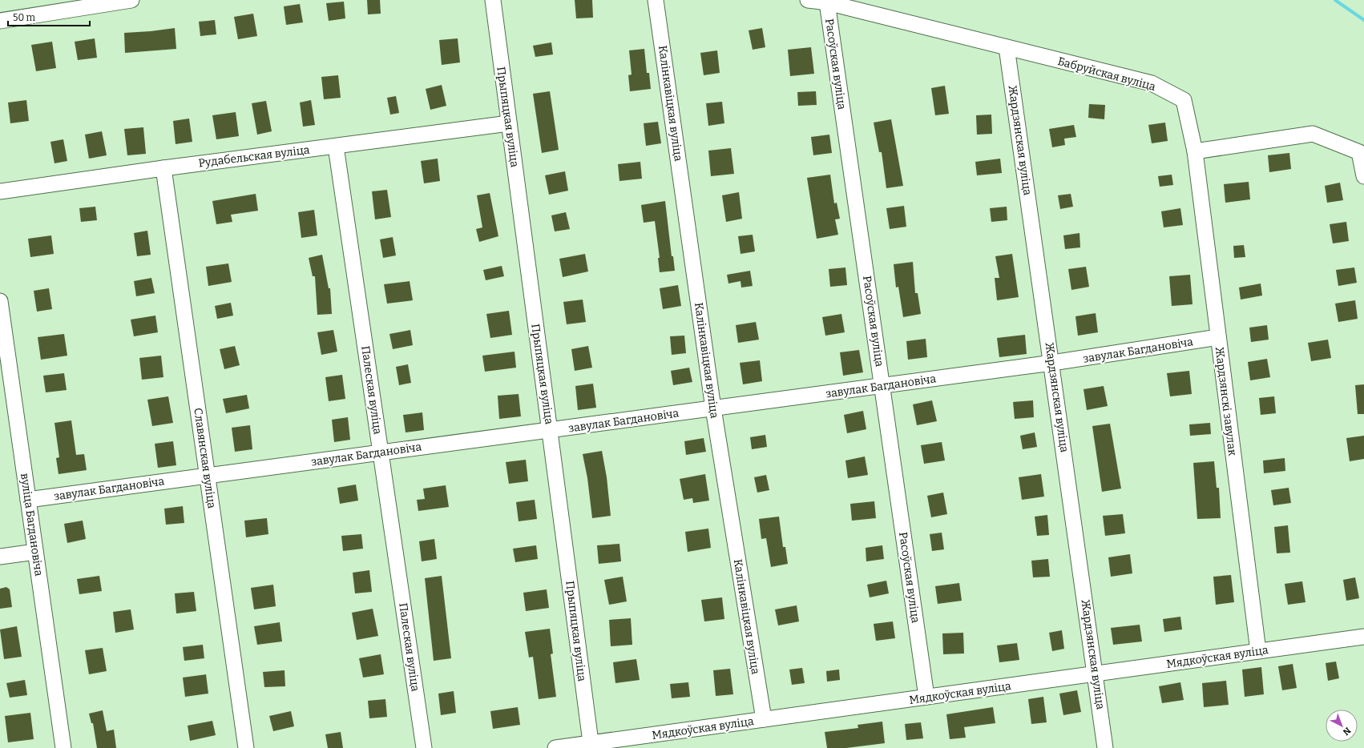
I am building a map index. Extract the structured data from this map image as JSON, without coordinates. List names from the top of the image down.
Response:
{
  "streets": {
    "street": [
      "Расоўская вуліца",
      "Бабруйская вуліца",
      "Калінкавіцкая вуліца",
      "Прыпяцкая вуліца",
      "Жардзянская вуліца",
      "Рудабельская вуліца",
      "завулак Багдановіча",
      "Палеская вуліца",
      "Жардзянскі завулак",
      "Славянская вуліца",
      "вуліца Багдановіча",
      "Мядкоўская вуліца"
    ]
  },
  "crossings": [
    ["Расоўская вуліца", "Бабруйская вуліца"],
    ["Расоўская вуліца", "завулак Багдановіча"],
    ["Расоўская вуліца", "Мядкоўская вуліца"],
    ["Бабруйская вуліца", "Жардзянская вуліца"],
    ["Бабруйская вуліца", "Жардзянскі завулак"],
    ["Калінкавіцкая вуліца", "завулак Багдановіча"],
    ["Калінкавіцкая вуліца", "Мядкоўская вуліца"],
    ["Прыпяцкая вуліца", "Рудабельская вуліца"],
    ["Прыпяцкая вуліца", "завулак Багдановіча"],
    ["Прыпяцкая вуліца", "Мядкоўская вуліца"],
    ["Жардзянская вуліца", "завулак Багдановіча"],
    ["Жардзянская вуліца", "Мядкоўская вуліца"],
    ["Рудабельская вуліца", "Палеская вуліца"],
    ["Рудабельская вуліца", "Славянская вуліца"],
    ["завулак Багдановіча", "Палеская вуліца"],
    ["завулак Багдановіча", "Жардзянскі завулак"],
    ["завулак Багдановіча", "Славянская вуліца"],
    ["завулак Багдановіча", "вуліца Багдановіча"],
    ["Жардзянскі завулак", "Мядкоўская вуліца"]
  ],
  "scale_bar": "50 m",
  "north": "bottom right"
}
